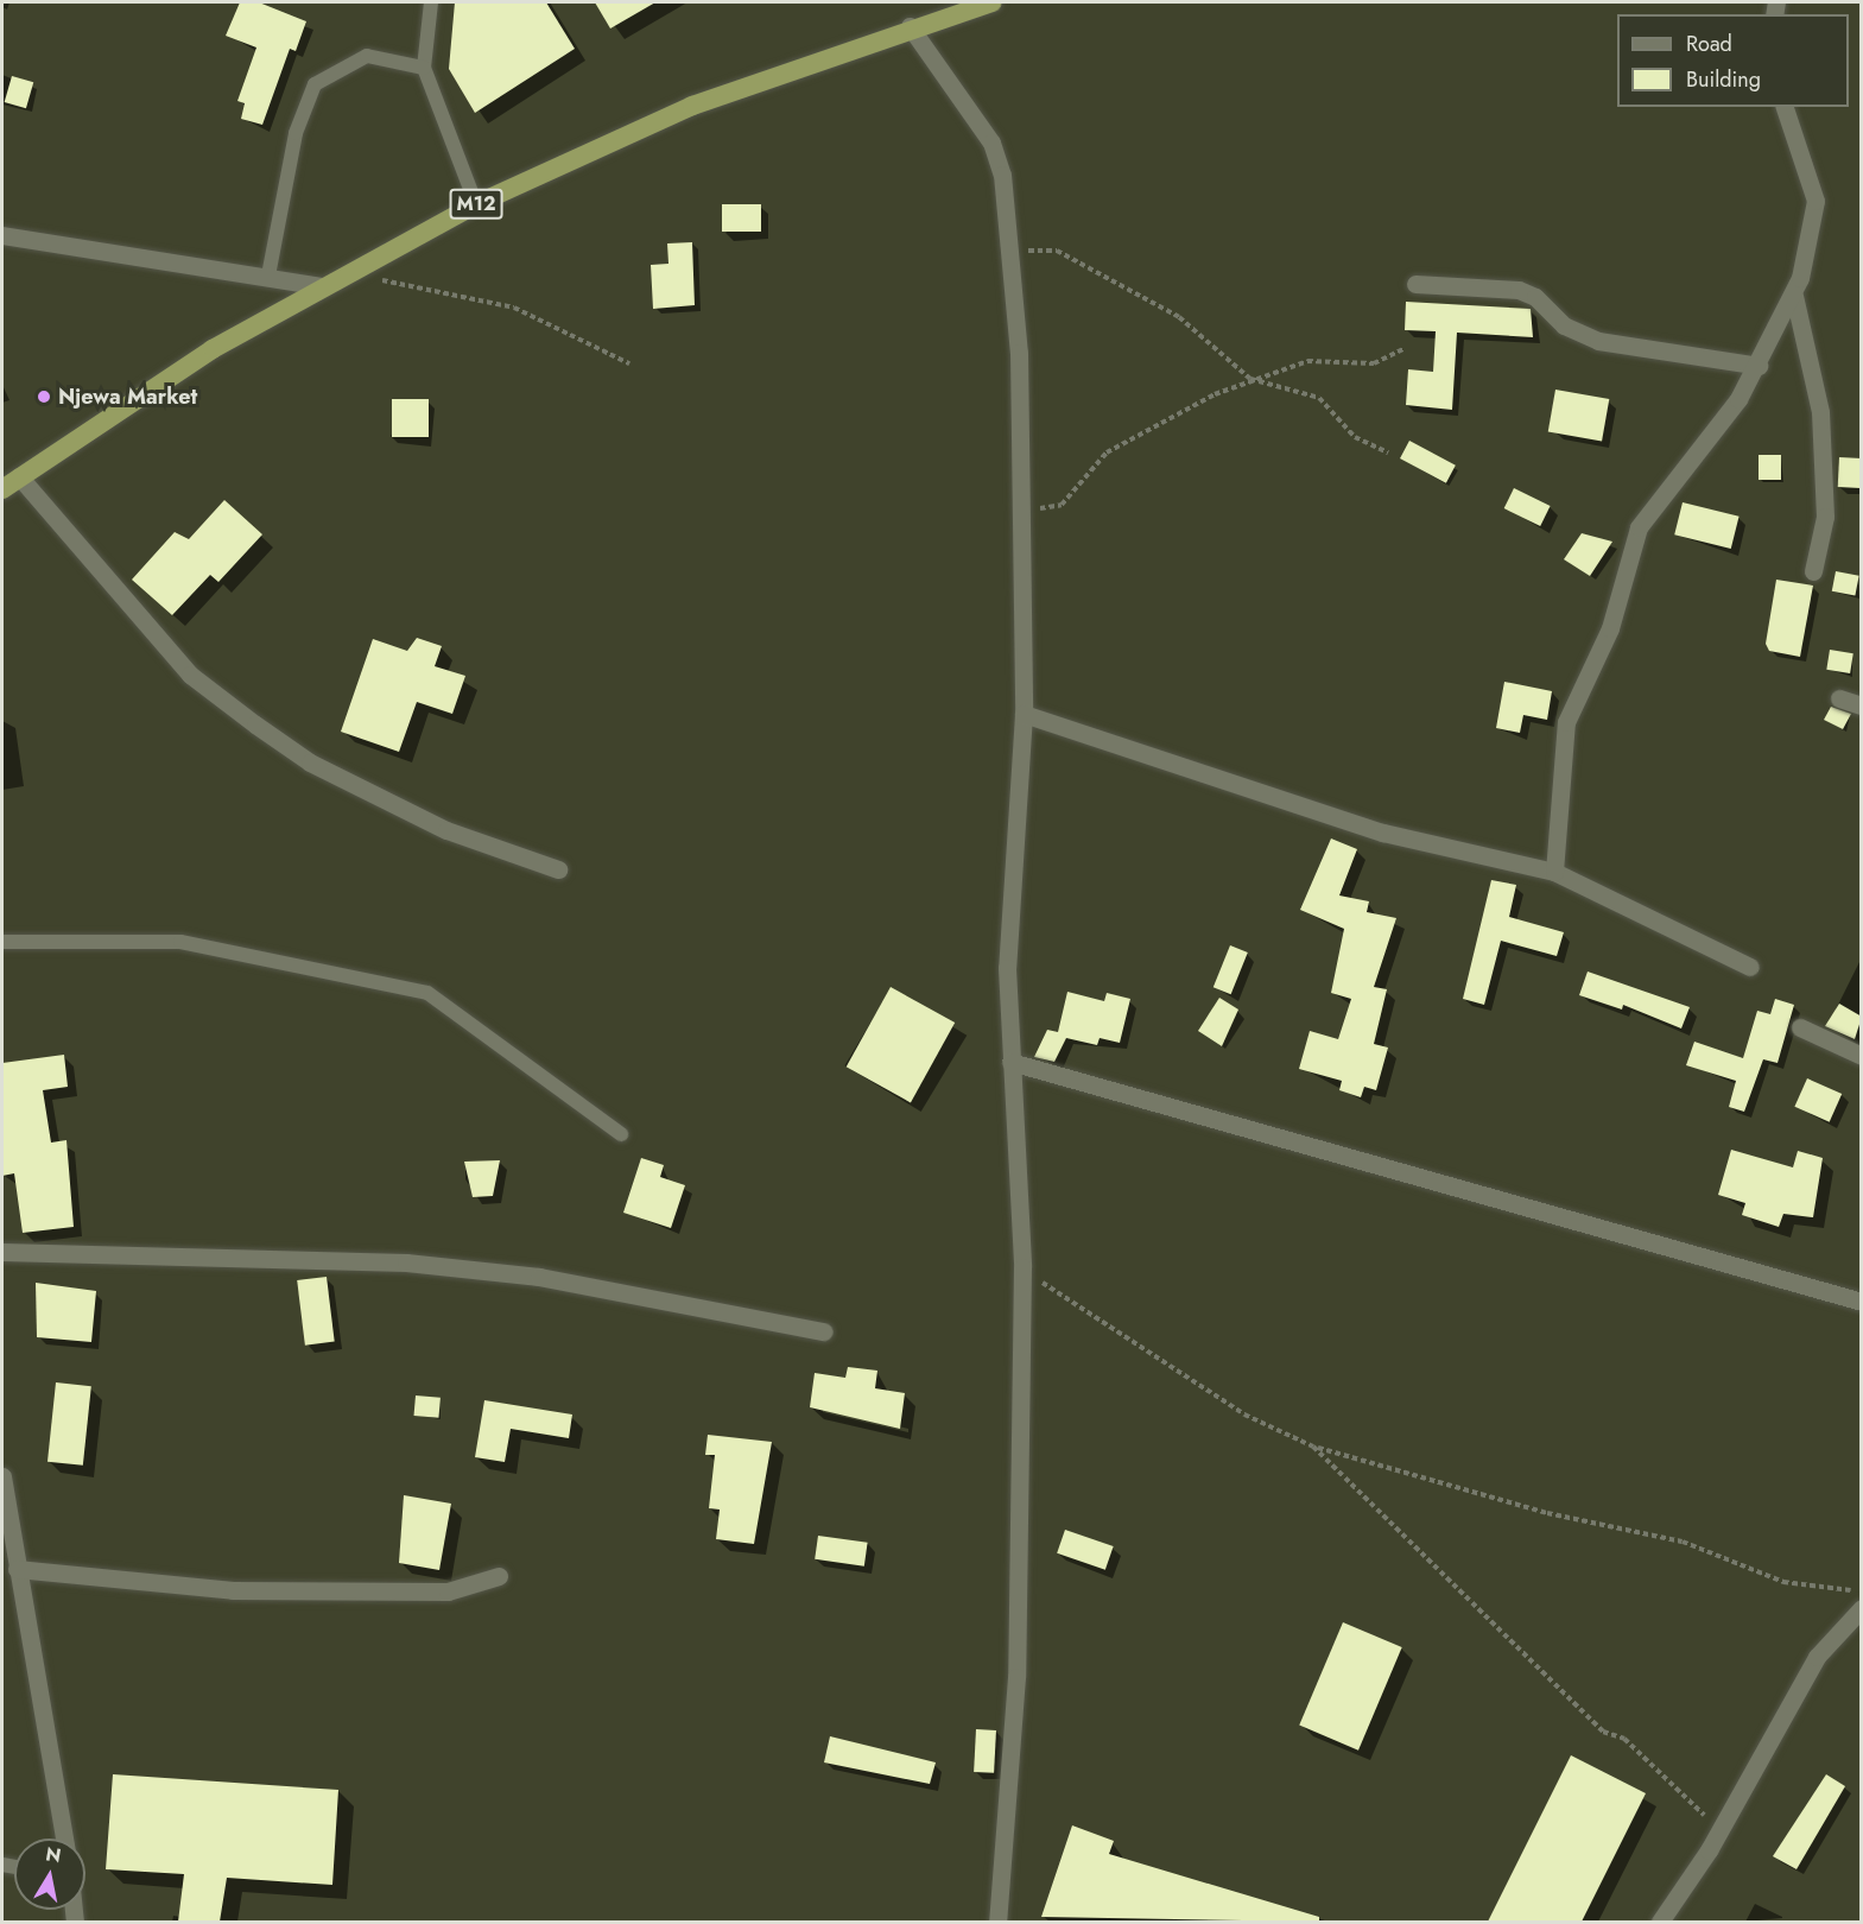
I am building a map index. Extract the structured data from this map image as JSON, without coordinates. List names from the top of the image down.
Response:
{
  "streets": {
    "highway": ["M12"]
  },
  "places": ["Njewa Market"],
  "legend": ["Road", "Building"],
  "north": "top"
}
